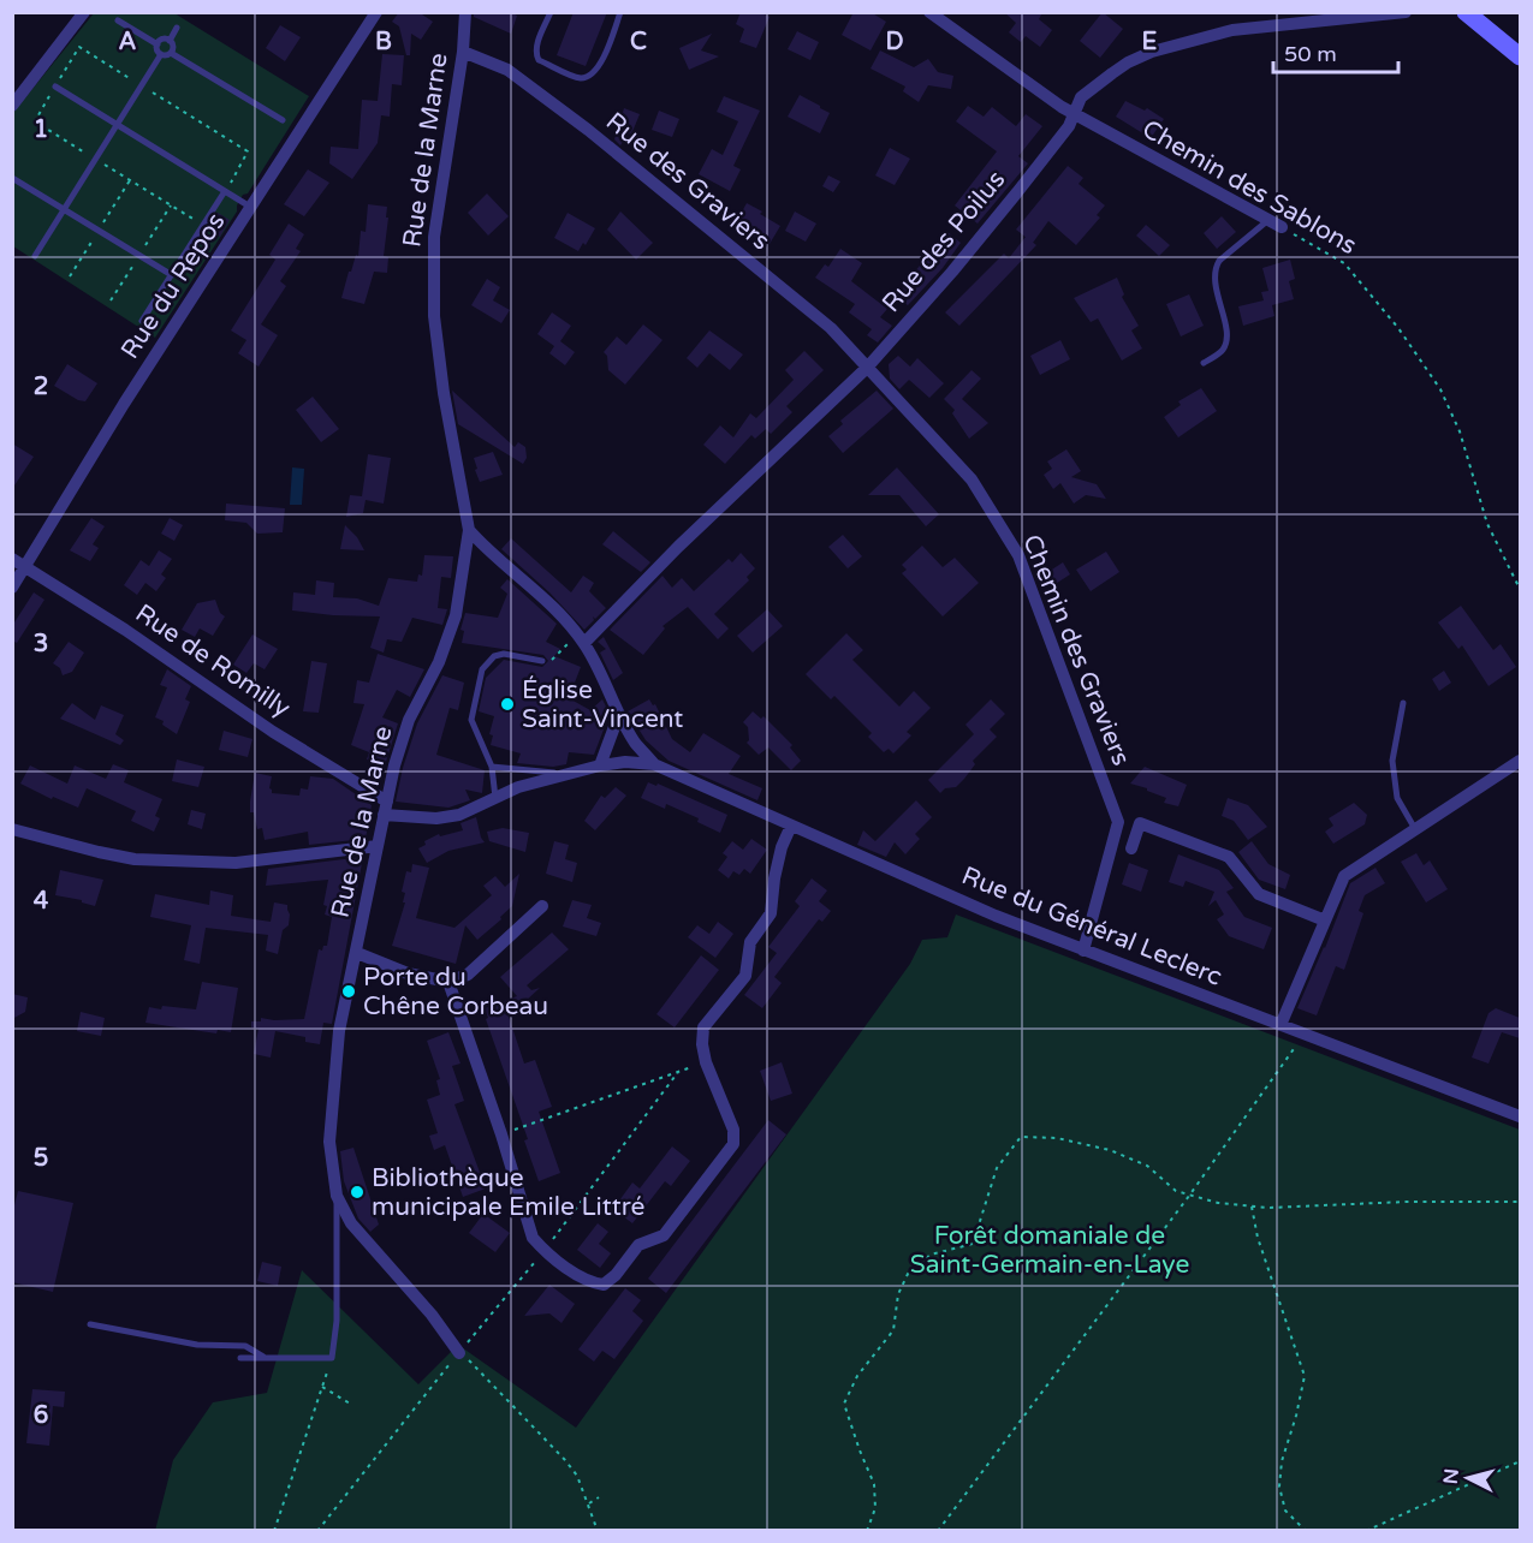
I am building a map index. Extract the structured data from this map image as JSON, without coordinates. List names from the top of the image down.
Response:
{
  "streets": {
    "street": [
      "Rue de la Marne",
      "Rue des Graviers",
      "Chemin des Sablons",
      "Rue des Poilus",
      "Rue du Repos",
      "Chemin des Graviers",
      "Rue de Romilly",
      "Rue du Général Leclerc"
    ]
  },
  "crossings": [
    ["Rue de la Marne", "Rue des Graviers"],
    ["Rue de la Marne", "Rue de Romilly"],
    ["Rue des Graviers", "Rue des Poilus"],
    ["Rue des Graviers", "Chemin des Graviers"],
    ["Chemin des Sablons", "Rue des Poilus"],
    ["Rue des Poilus", "Chemin des Graviers"],
    ["Rue du Repos", "Rue de Romilly"],
    ["Chemin des Graviers", "Rue du Général Leclerc"]
  ],
  "parks": ["Forêt domaniale de Saint-Germain-en-Laye"],
  "places": ["Église Saint-Vincent", "Porte du Chêne Corbeau", "Bibliothèque municipale Emile Littré"],
  "scale_bar": "50 m",
  "north": "left",
  "grid": {
    "columns": [
      "A",
      "B",
      "C",
      "D",
      "E"
    ],
    "rows": [
      "1",
      "2",
      "3",
      "4",
      "5",
      "6"
    ]
  }
}
